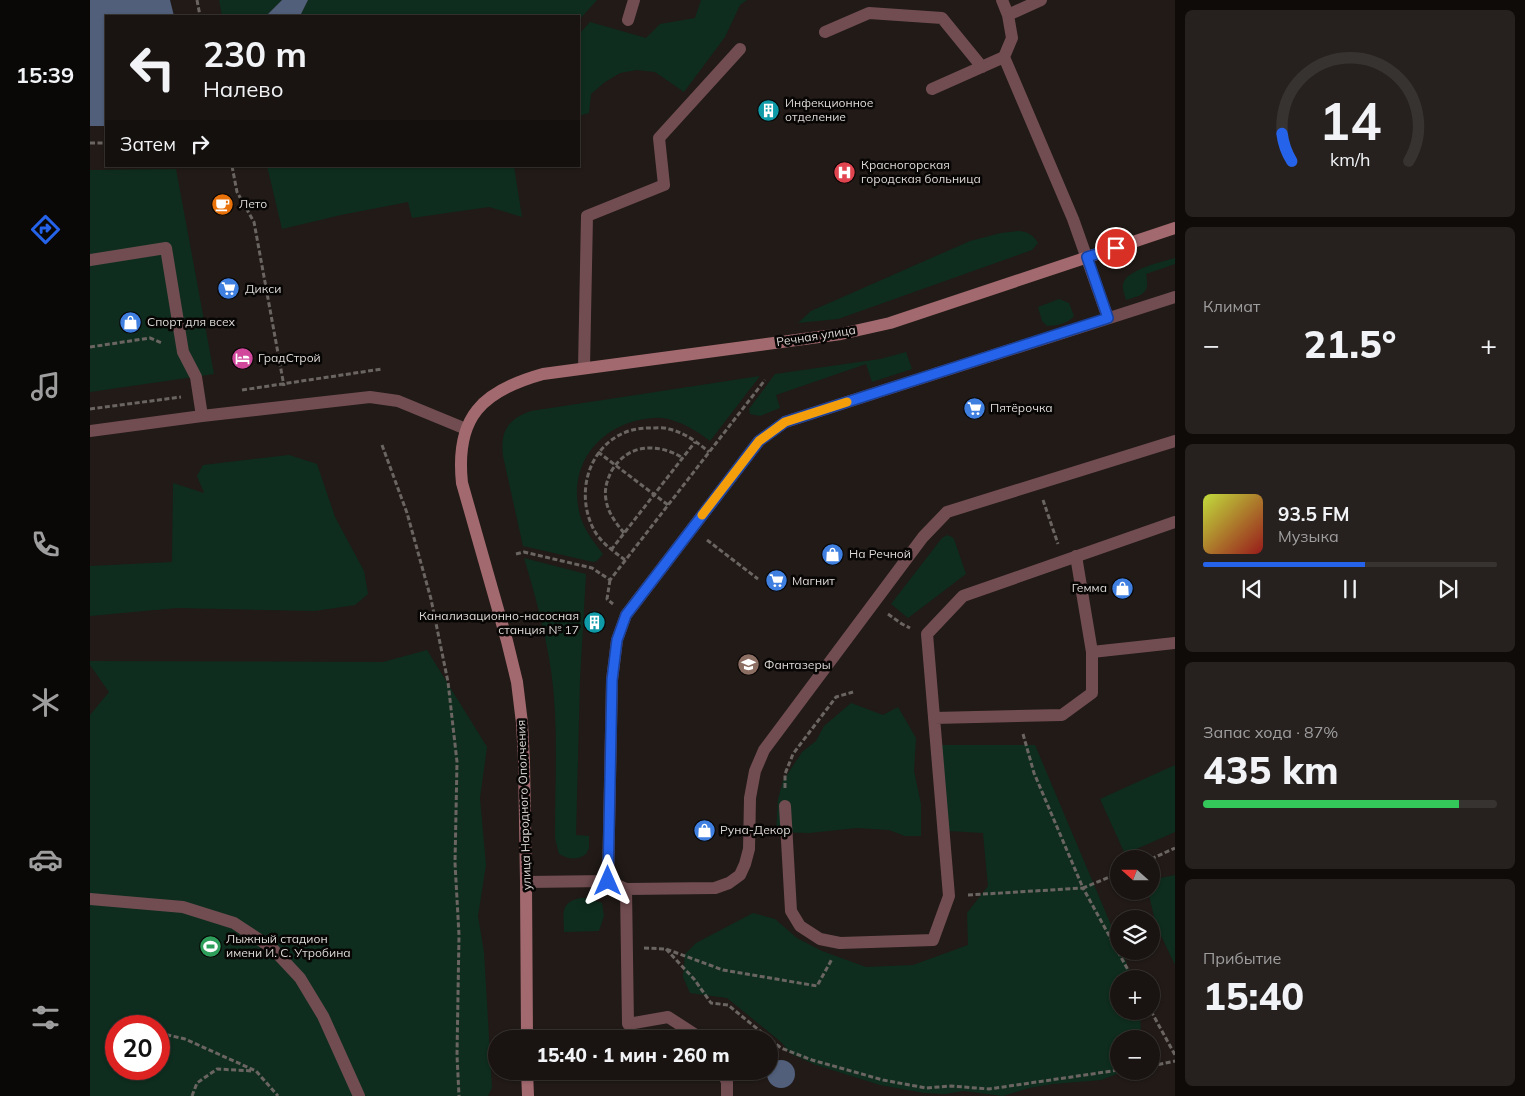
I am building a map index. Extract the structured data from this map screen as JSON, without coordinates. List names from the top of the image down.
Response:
{
  "streets": {
    "main road": ["Речная улица", "улица Народного Ополчения"]
  },
  "crossings": [
    ["Речная улица", "улица Народного Ополчения"]
  ],
  "places": {
    "building": ["Инфекционное отделение", "Канализационно-насосная станция № 17"],
    "hospital": ["Красногорская городская больница"],
    "cafe": ["Лето"],
    "supermarket": ["Дикси", "Пятёрочка", "Магнит"],
    "shop": [
      "Спорт для всех",
      "На Речной",
      "Гемма",
      "Руна-Декор"
    ],
    "hotel": ["ГрадСтрой"],
    "school or university": ["Фантазеры"],
    "sports": ["Лыжный стадион имени И. С. Утробина"]
  },
  "north": "left",
  "page": {
    "tabs": "15:39",
    "turn": ["230 m", "Налево"],
    "then": "Затем",
    "tile": [
      "Климат",
      ["Запас хода · 87%", "435 km"],
      ["Прибытие", "15:40"]
    ],
    "heat": ["−", "21.5°", "+"],
    "song": ["93.5 FM", "Музыка"],
    "map_buttons": ["+", "−"],
    "limit": "20",
    "trip": "15:40 · 1 мин · 260 m",
    "gauge": ["14", "km/h"]
  }
}
